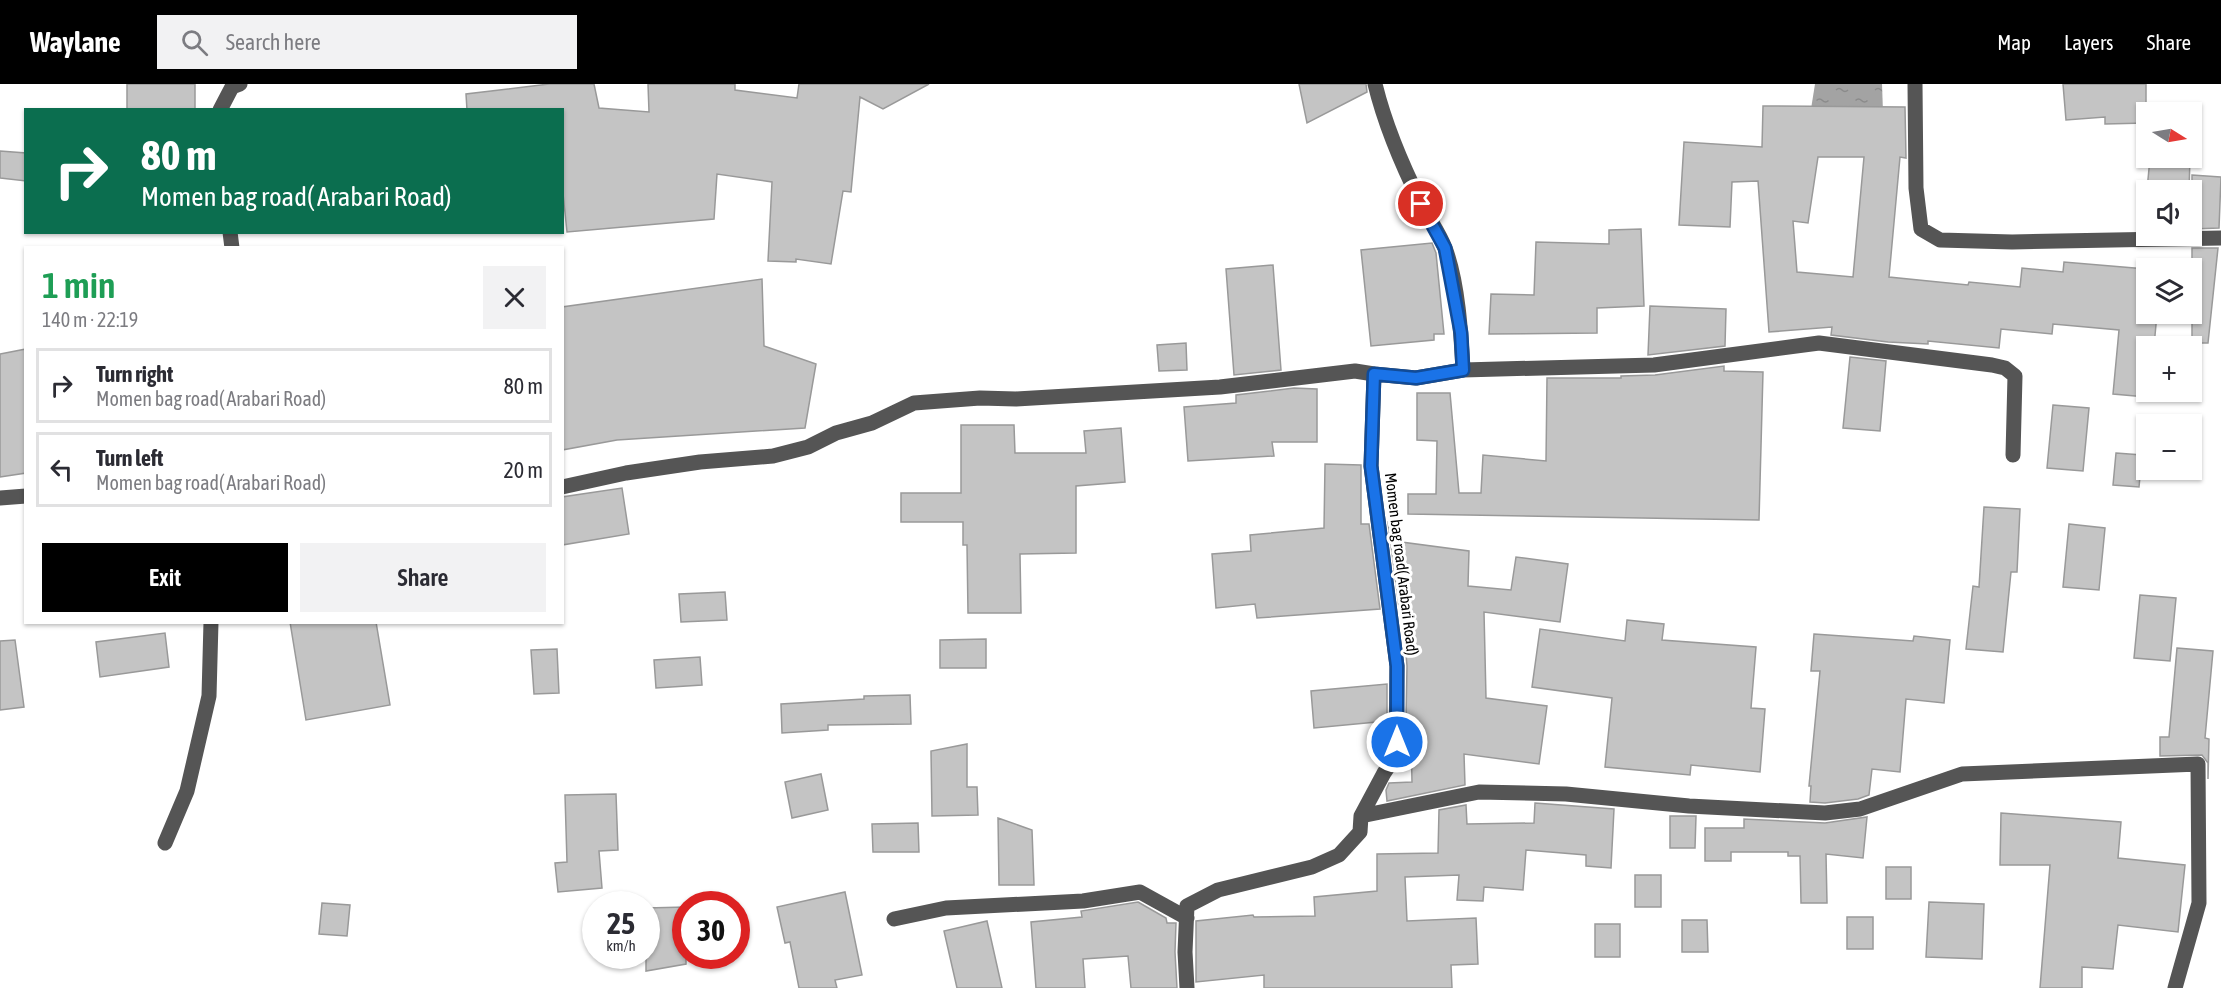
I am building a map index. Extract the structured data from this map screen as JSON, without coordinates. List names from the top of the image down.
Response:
{
  "streets": {
    "street": ["Momen bag road( Arabari Road)"]
  },
  "north": "right",
  "page": {
    "header": "Waylane",
    "search": "Search here",
    "nav": ["Map", "Layers", "Share"],
    "map_buttons": ["+", "−"],
    "turn": ["80 m", "Momen bag road( Arabari Road)"],
    "heading": ["1 min", "140 m · 22:19"],
    "list": [
      {
        "name": "Turn right",
        "note": "Momen bag road( Arabari Road)",
        "value": "80 m"
      },
      {
        "name": "Turn left",
        "note": "Momen bag road( Arabari Road)",
        "value": "20 m"
      }
    ],
    "buttons": ["Exit", "Share"],
    "speed": "25 km/h",
    "limit": "30"
  }
}
